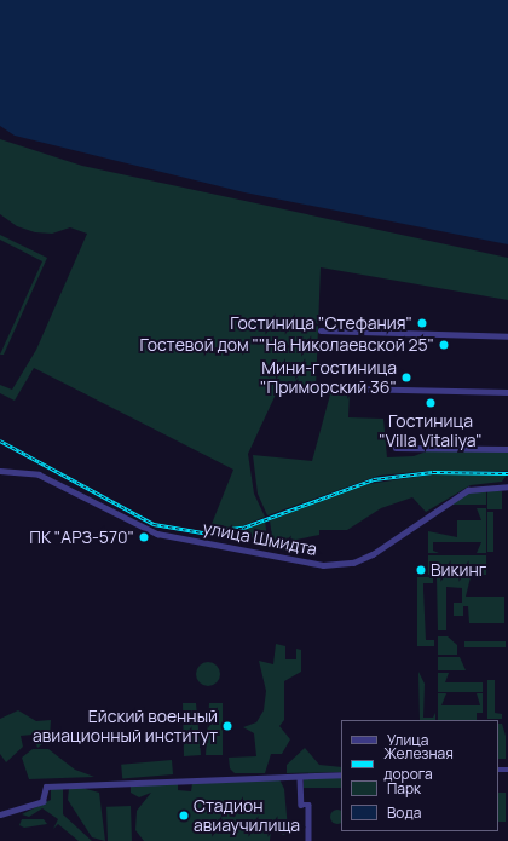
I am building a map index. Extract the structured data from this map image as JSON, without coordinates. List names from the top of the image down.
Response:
{
  "streets": {
    "street": ["улица Шмидта"]
  },
  "places": [
    "Гостиница \"Стефания\"",
    "Гостевой дом \"\"На Николаевской 25\"",
    "Мини-гостиница \"Приморский 36\"",
    "Гостиница \"Villa Vitaliya\"",
    "ПК \"АРЗ-570\"",
    "Викинг",
    "Ейский военный авиационный институт",
    "Стадион авиаучилища"
  ],
  "legend": [
    "Улица",
    "Железная дорога",
    "Парк",
    "Вода"
  ]
}
